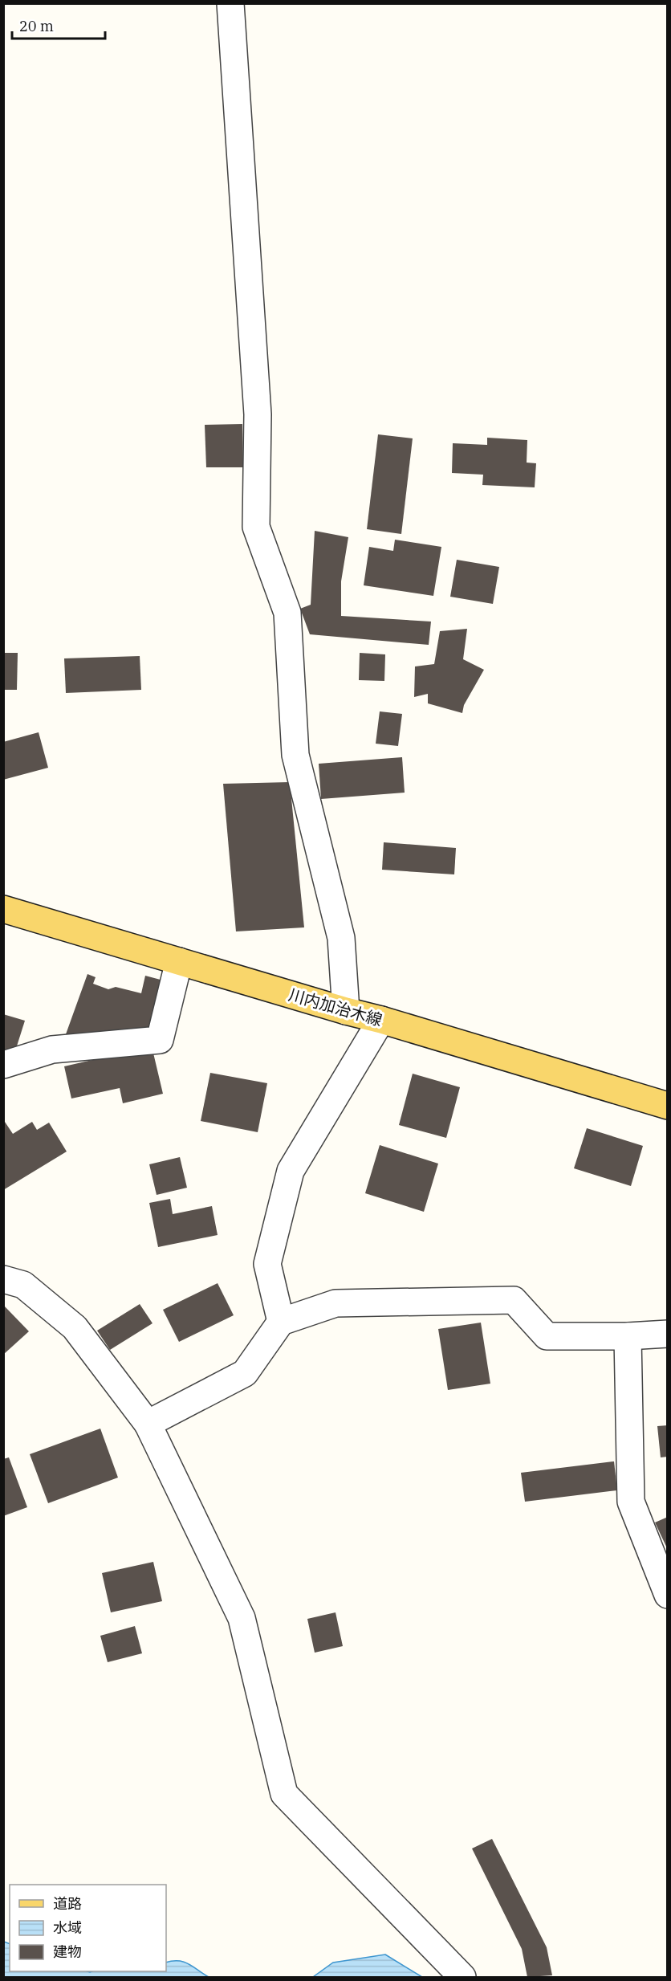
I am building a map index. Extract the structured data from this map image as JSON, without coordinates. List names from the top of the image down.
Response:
{
  "streets": {
    "main road": ["川内加治木線"]
  },
  "legend": ["道路", "水域", "建物"],
  "scale_bar": "20 m"
}
